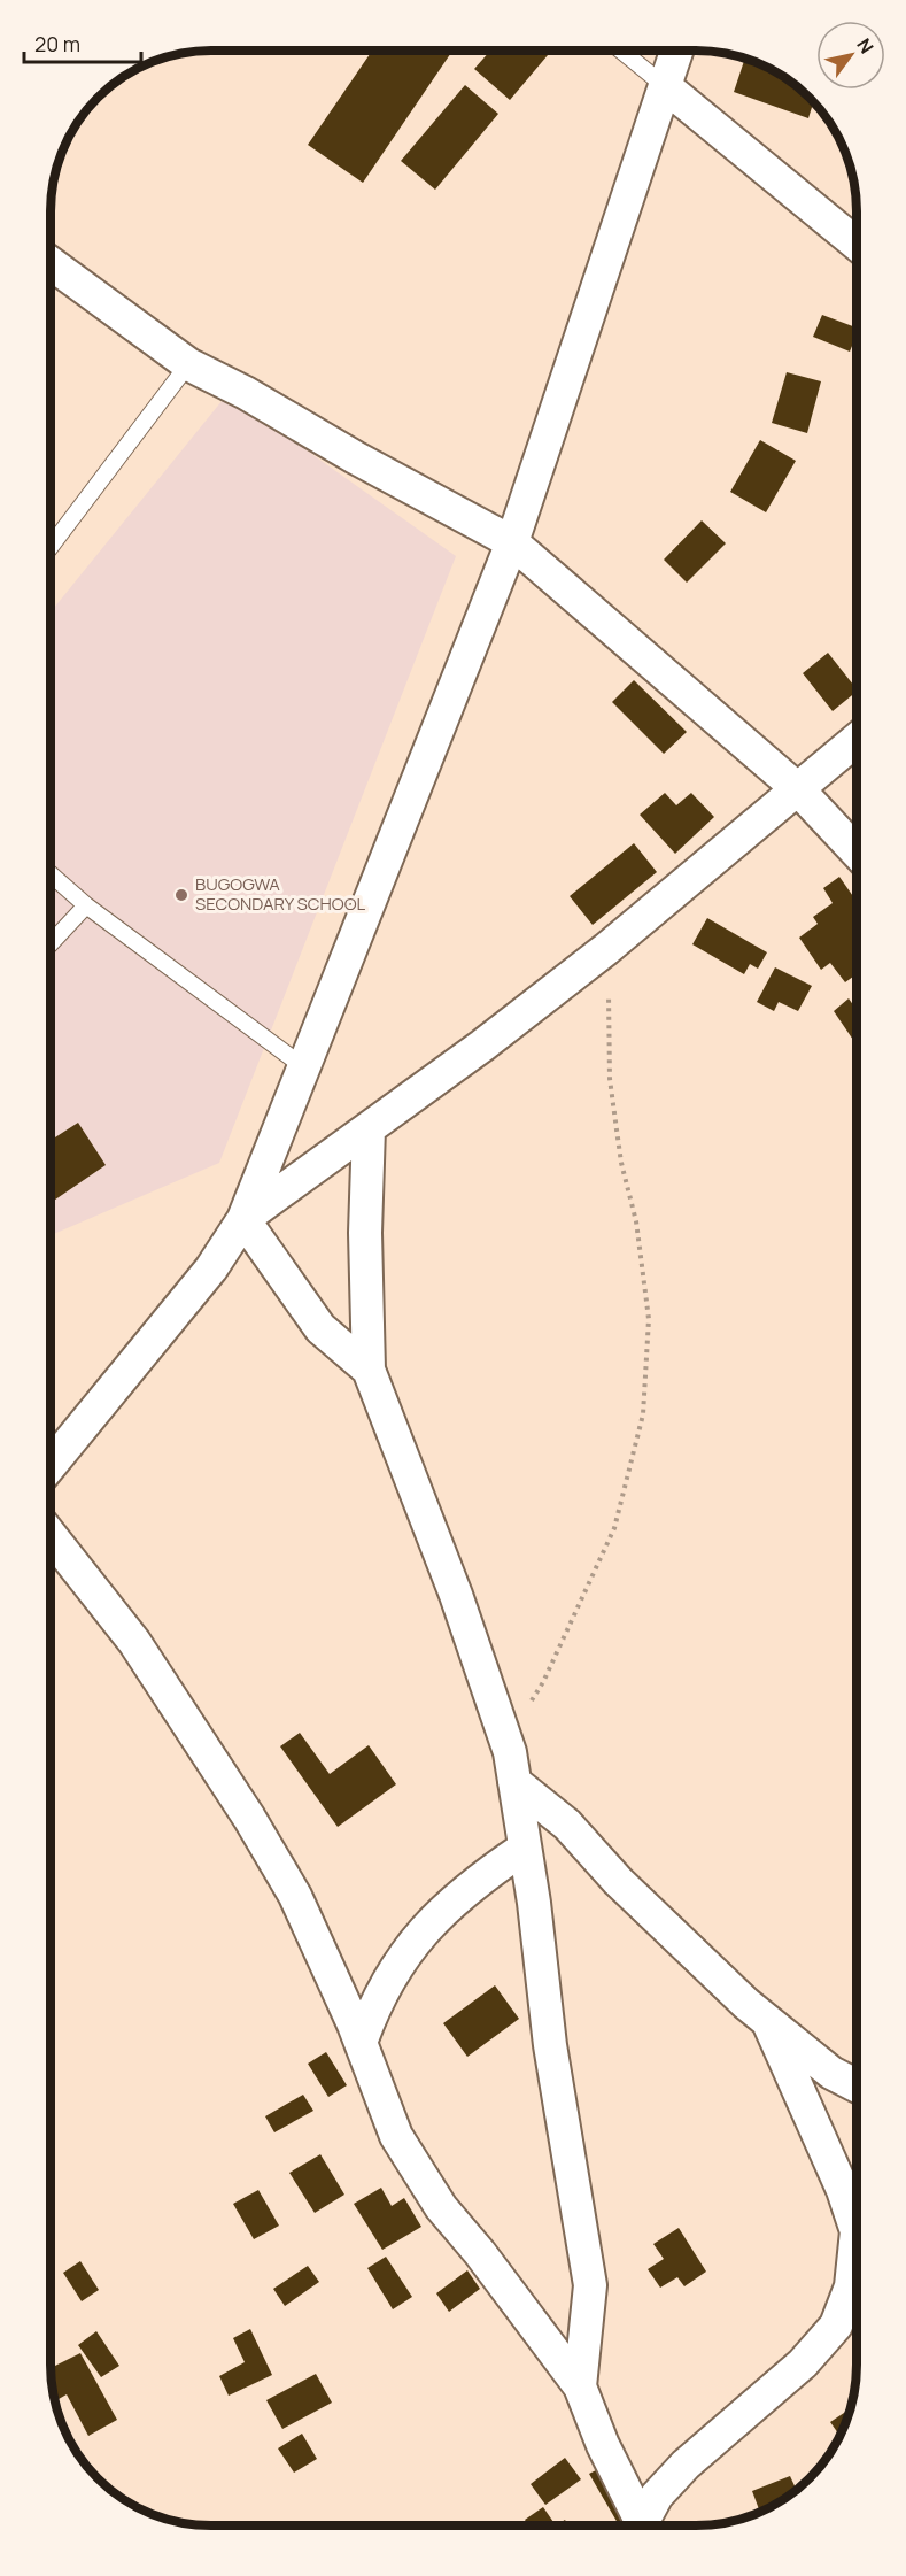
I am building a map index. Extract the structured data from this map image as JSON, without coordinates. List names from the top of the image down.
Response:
{
  "places": ["BUGOGWA SECONDARY SCHOOL"],
  "scale_bar": "20 m",
  "north": "top right"
}
